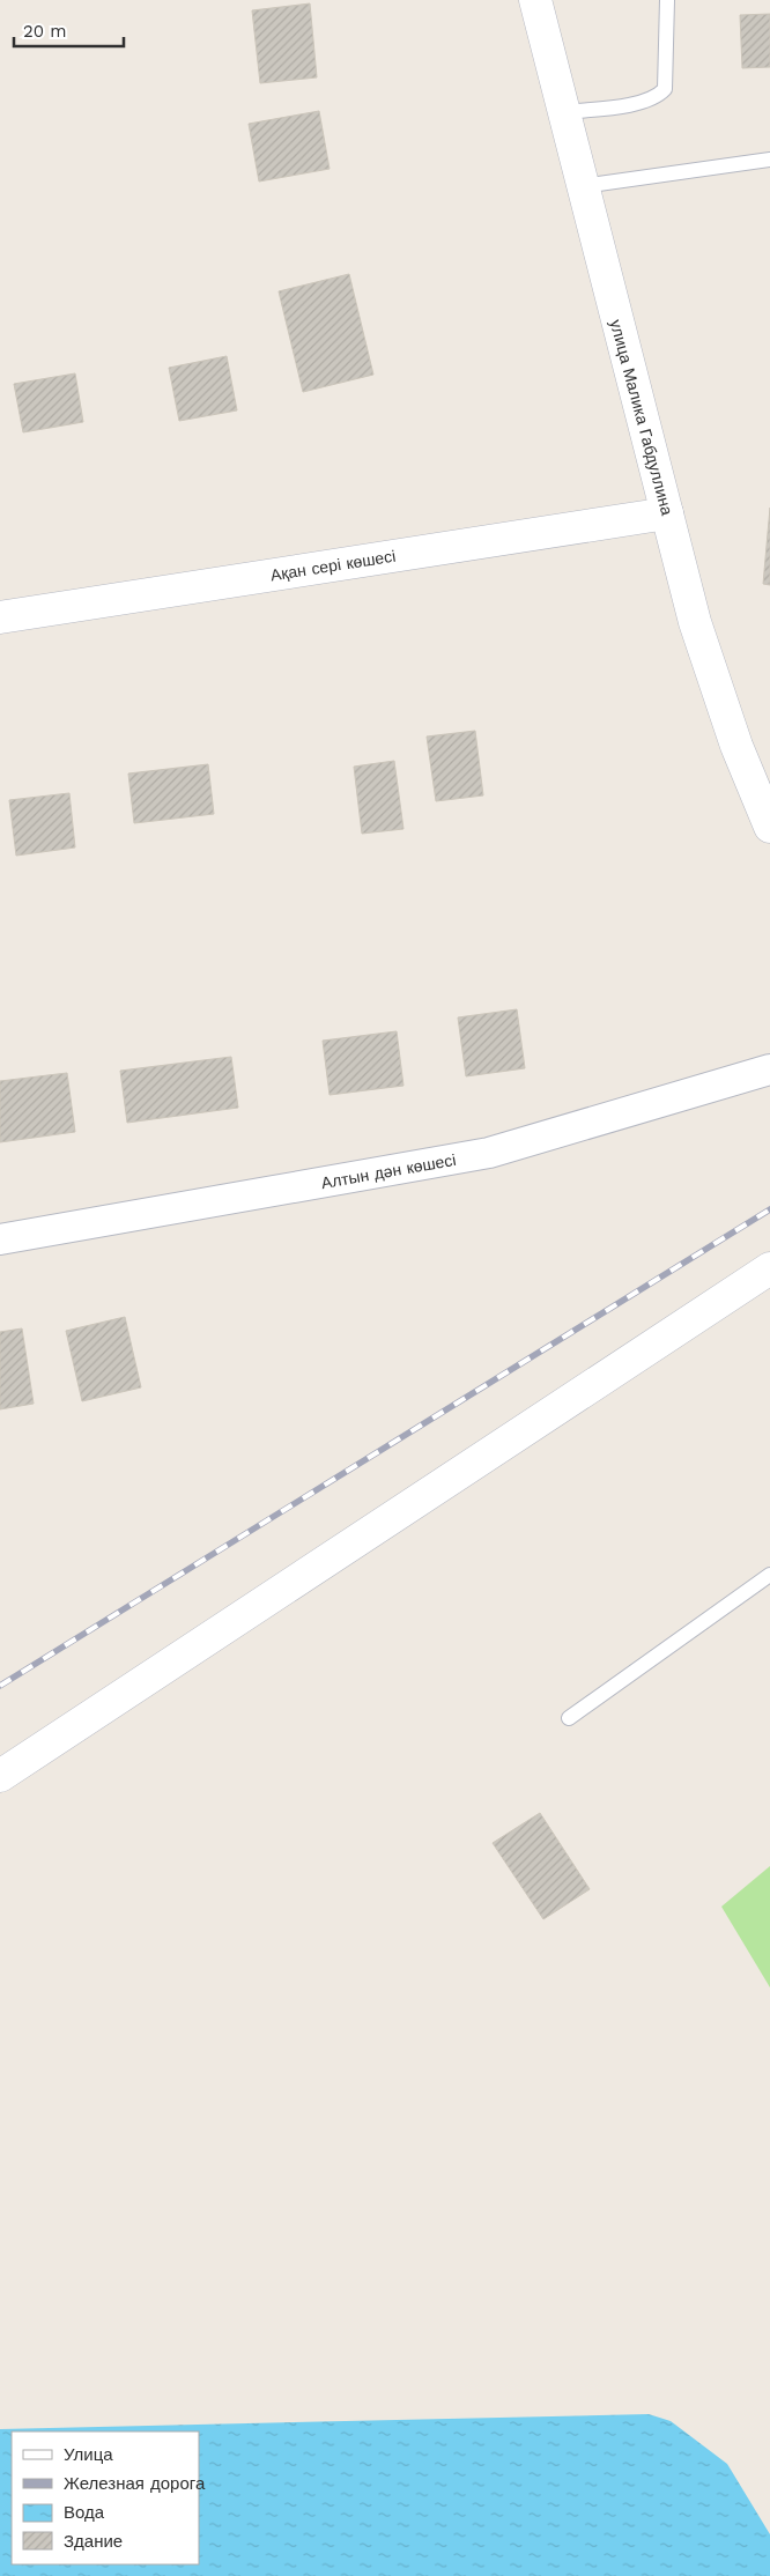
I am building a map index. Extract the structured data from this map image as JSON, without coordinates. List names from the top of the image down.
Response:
{
  "streets": {
    "main road": ["улица Малика Габдуллина", "Ақан сері көшесі"],
    "street": ["Алтын дән көшесі"]
  },
  "crossings": [
    ["улица Малика Габдуллина", "Ақан сері көшесі"]
  ],
  "legend": [
    "Улица",
    "Железная дорога",
    "Вода",
    "Здание"
  ],
  "scale_bar": "20 m"
}
